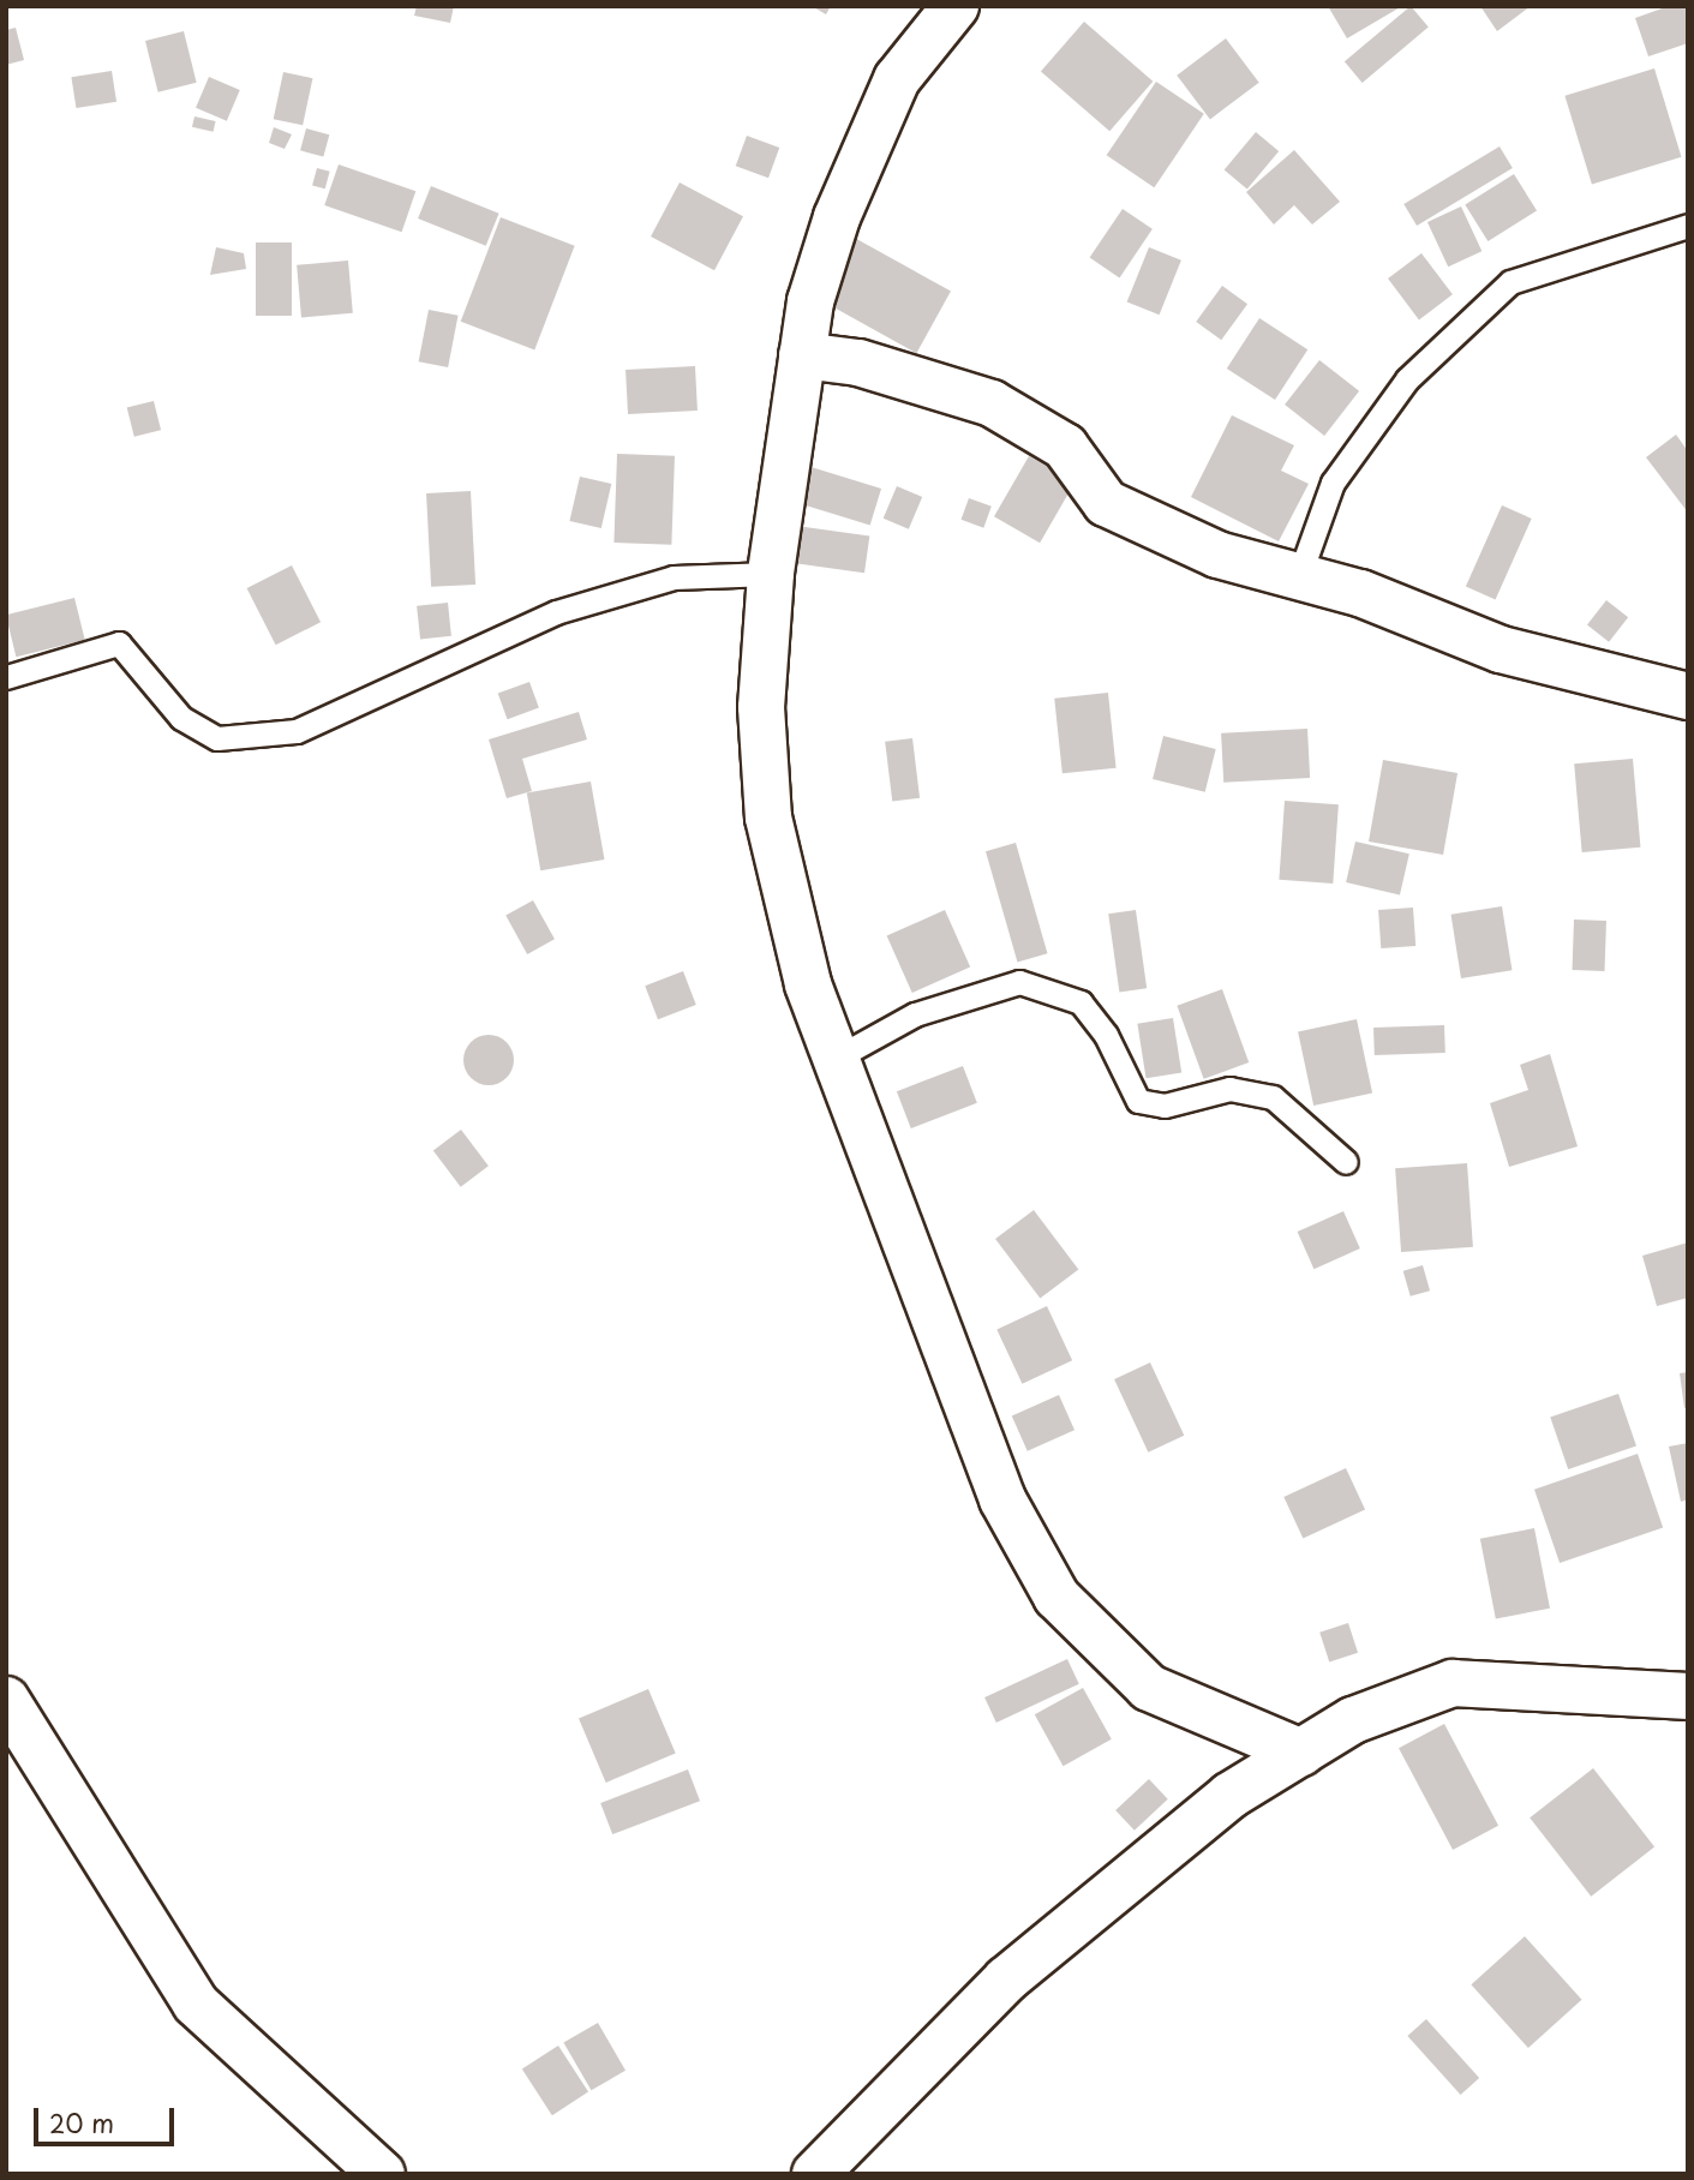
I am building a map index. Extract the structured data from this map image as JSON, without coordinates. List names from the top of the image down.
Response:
{
  "scale_bar": "20 m"
}
